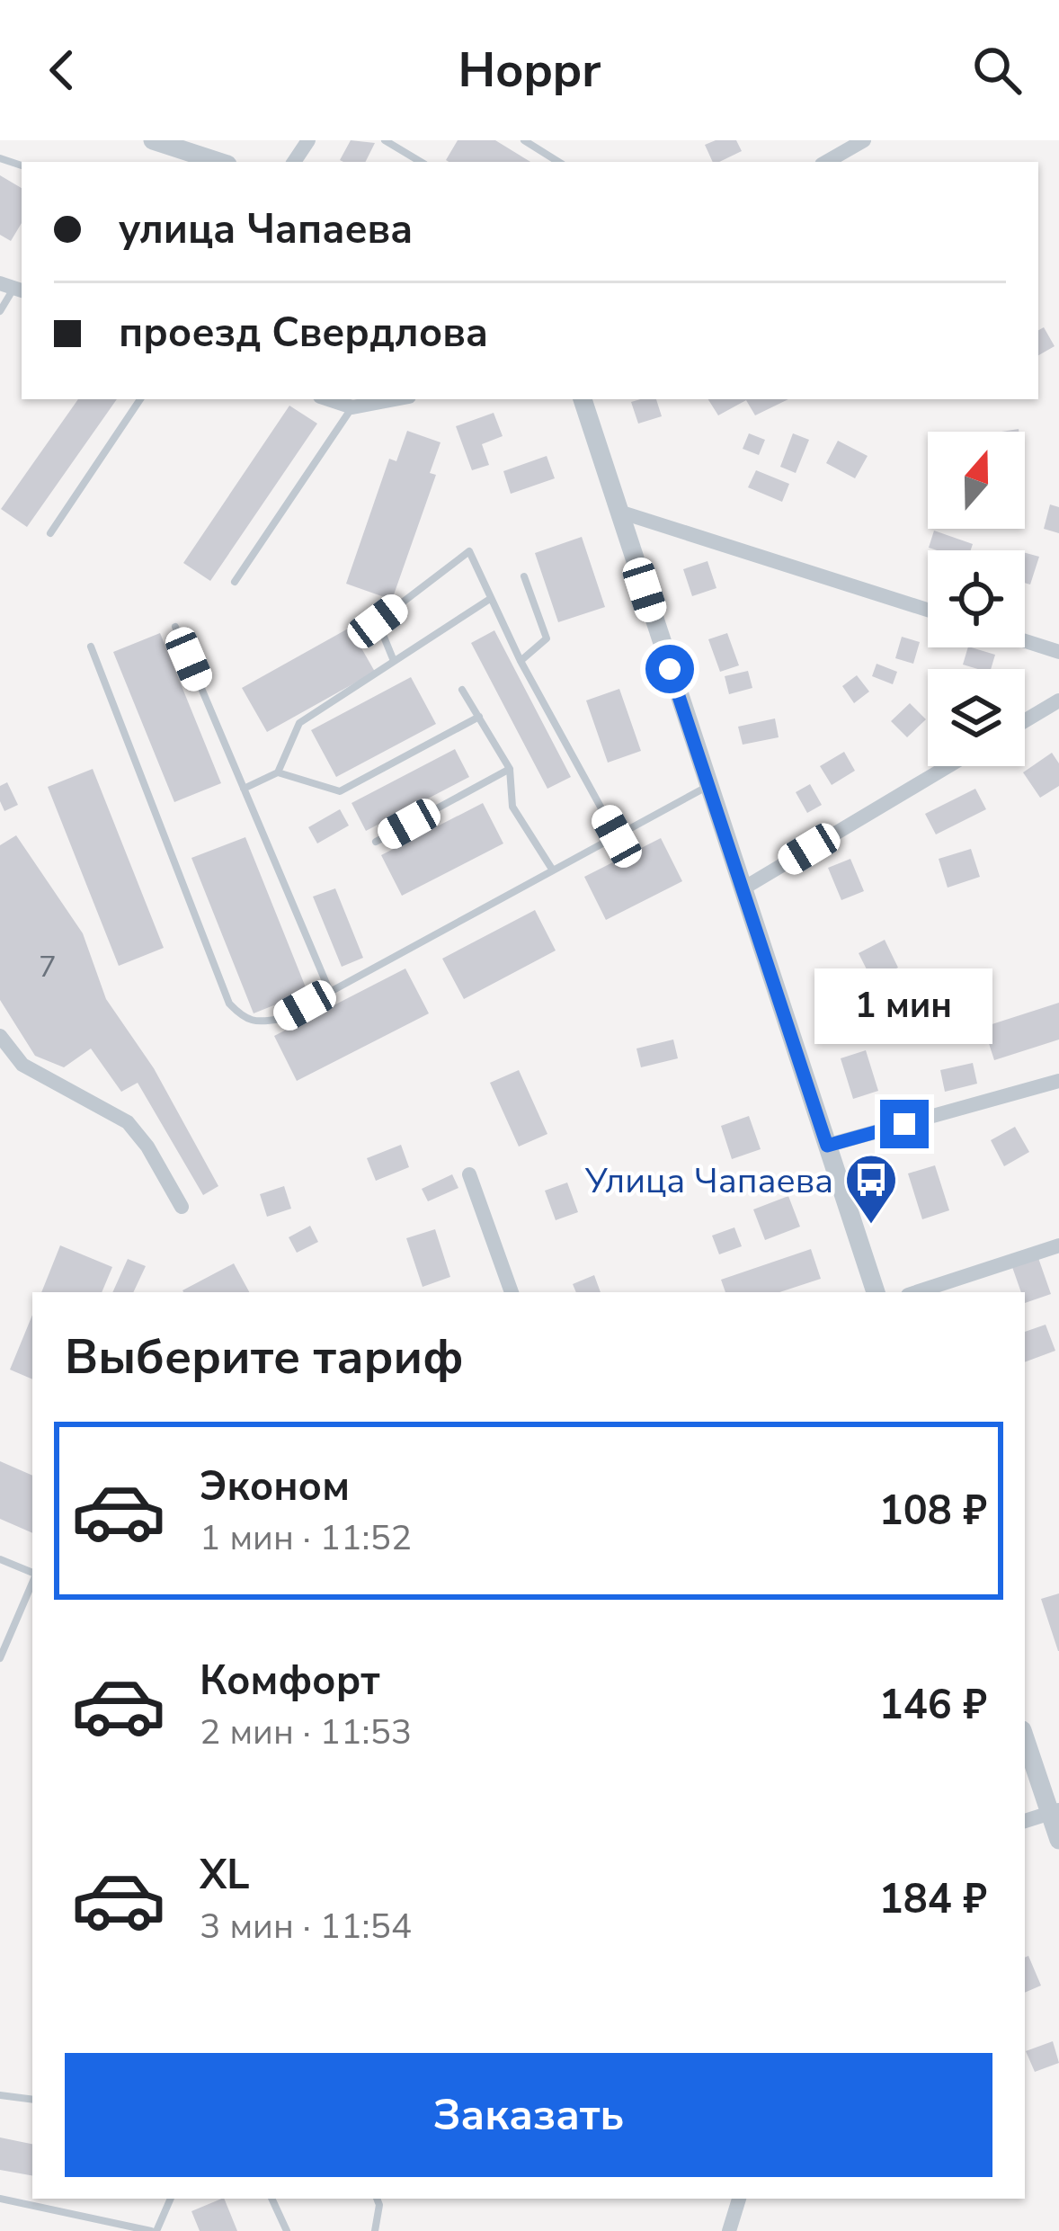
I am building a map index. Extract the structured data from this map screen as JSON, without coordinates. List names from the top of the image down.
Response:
{
  "places": {
    "bus stop": ["Улица Чапаева"]
  },
  "house_numbers": ["7"],
  "north": "top",
  "page": {
    "header": "Hoppr",
    "banner": ["улица Чапаева", "проезд Свердлова"],
    "bubble": "1 мин",
    "heading": "Выберите тариф",
    "list": [
      {
        "name": "Эконом",
        "note": "1 мин · 11:52",
        "value": "108 ₽"
      },
      {
        "name": "Комфорт",
        "note": "2 мин · 11:53",
        "value": "146 ₽"
      },
      {
        "name": "XL",
        "note": "3 мин · 11:54",
        "value": "184 ₽"
      }
    ],
    "buttons": "Заказать"
  }
}
